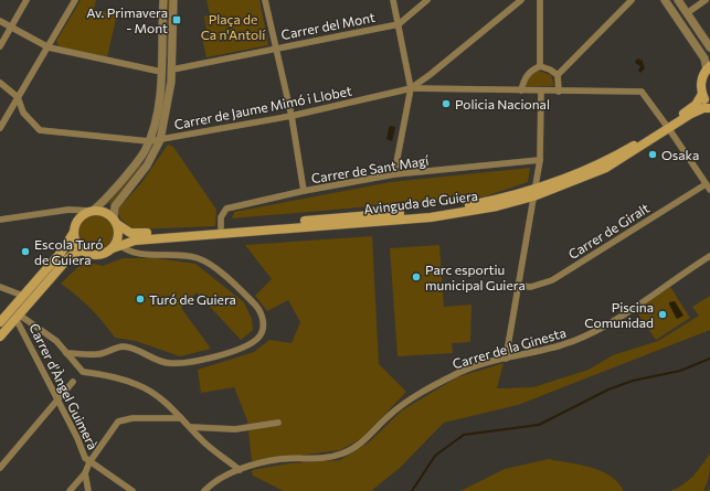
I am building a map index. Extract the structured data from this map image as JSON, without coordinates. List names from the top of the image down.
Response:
{
  "streets": {
    "main road": ["Avinguda de Guiera"],
    "street": [
      "Carrer del Mont",
      "Carrer de Jaume Mimó i Llobet",
      "Carrer de Sant Magí",
      "Carrer de Giralt",
      "Carrer de la Ginesta",
      "Carrer d'Àngel Guimerà"
    ]
  },
  "crossings": [
    ["Carrer de Sant Magí", "Avinguda de Guiera"]
  ],
  "parks": ["Plaça de Ca n'Antolí"],
  "places": {
    "transit": ["Av. Primavera - Mont"],
    "other": [
      "Policia Nacional",
      "Osaka",
      "Escola Turó de Guiera",
      "Parc esportiu municipal Guiera",
      "Turó de Guiera",
      "Piscina Comunidad"
    ]
  }
}
